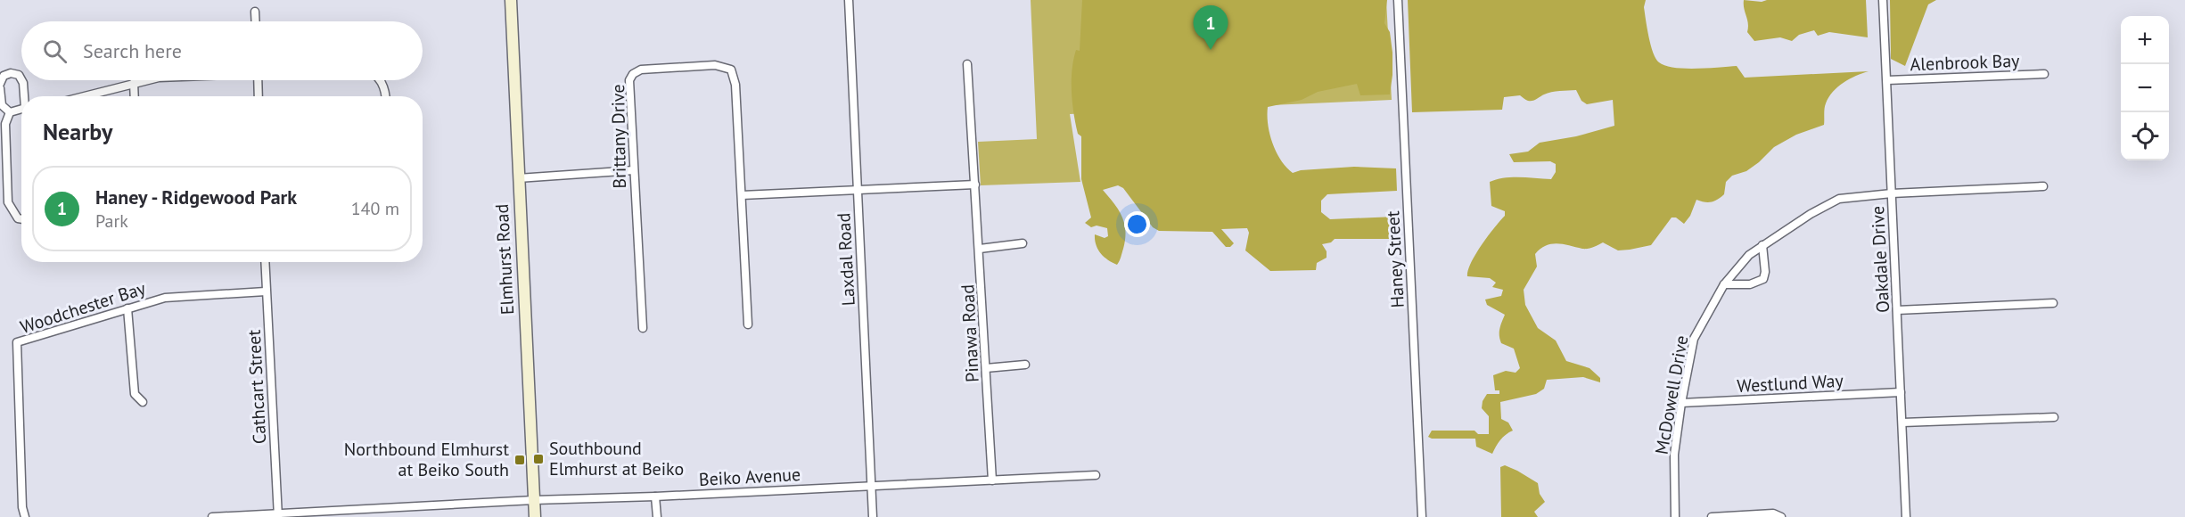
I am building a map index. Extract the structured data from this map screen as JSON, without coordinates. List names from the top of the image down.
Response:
{
  "streets": {
    "street": [
      "Alenbrook Bay",
      "Brittany Drive",
      "Elmhurst Road",
      "Laxdal Road",
      "Haney Street",
      "Oakdale Drive",
      "Woodchester Bay",
      "Pinawa Road",
      "Westlund Way",
      "Cathcart Street",
      "McDowell Drive",
      "Beiko Avenue"
    ]
  },
  "crossings": [
    ["Alenbrook Bay", "Oakdale Drive"],
    ["Elmhurst Road", "Beiko Avenue"],
    ["Laxdal Road", "Beiko Avenue"],
    ["Oakdale Drive", "Westlund Way"],
    ["Oakdale Drive", "McDowell Drive"],
    ["Woodchester Bay", "Cathcart Street"],
    ["Pinawa Road", "Beiko Avenue"],
    ["Westlund Way", "McDowell Drive"],
    ["Cathcart Street", "Beiko Avenue"]
  ],
  "places": {
    "transit": ["Southbound Elmhurst at Beiko", "Northbound Elmhurst at Beiko South"]
  },
  "page": {
    "pins": "1",
    "map_buttons": ["+", "−"],
    "search": "Search here",
    "heading": "Nearby",
    "list": [
      {
        "mark": "1",
        "name": "Haney - Ridgewood Park",
        "note": "Park",
        "value": "140 m"
      }
    ]
  }
}
